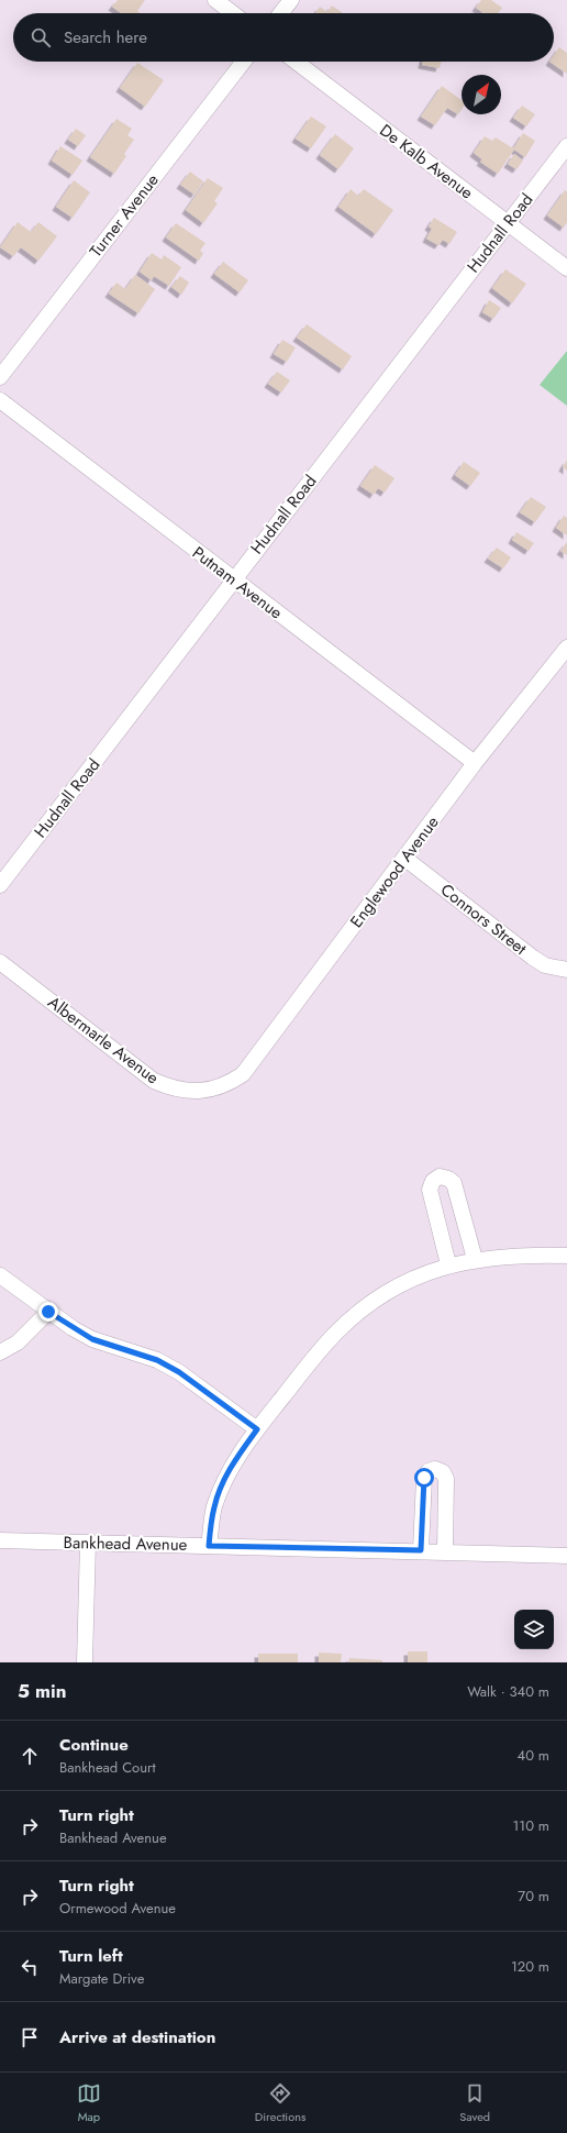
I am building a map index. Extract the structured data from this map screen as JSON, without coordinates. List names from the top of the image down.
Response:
{
  "streets": {
    "street": [
      "De Kalb Avenue",
      "Turner Avenue",
      "Hudnall Road",
      "Putnam Avenue",
      "Englewood Avenue",
      "Connors Street",
      "Albermarle Avenue",
      "Bankhead Avenue"
    ]
  },
  "crossings": [
    ["De Kalb Avenue", "Hudnall Road"],
    ["Hudnall Road", "Putnam Avenue"],
    ["Putnam Avenue", "Englewood Avenue"],
    ["Englewood Avenue", "Connors Street"],
    ["Englewood Avenue", "Albermarle Avenue"]
  ],
  "north": "top right",
  "page": {
    "search": "Search here",
    "heading": ["5 min", "Walk · 340 m"],
    "list": [
      ["Continue", "Bankhead Court", "40 m"],
      ["Turn right", "Bankhead Avenue", "110 m"],
      ["Turn right", "Ormewood Avenue", "70 m"],
      ["Turn left", "Margate Drive", "120 m"],
      "Arrive at destination"
    ],
    "nav": ["Map", "Directions", "Saved"]
  }
}
